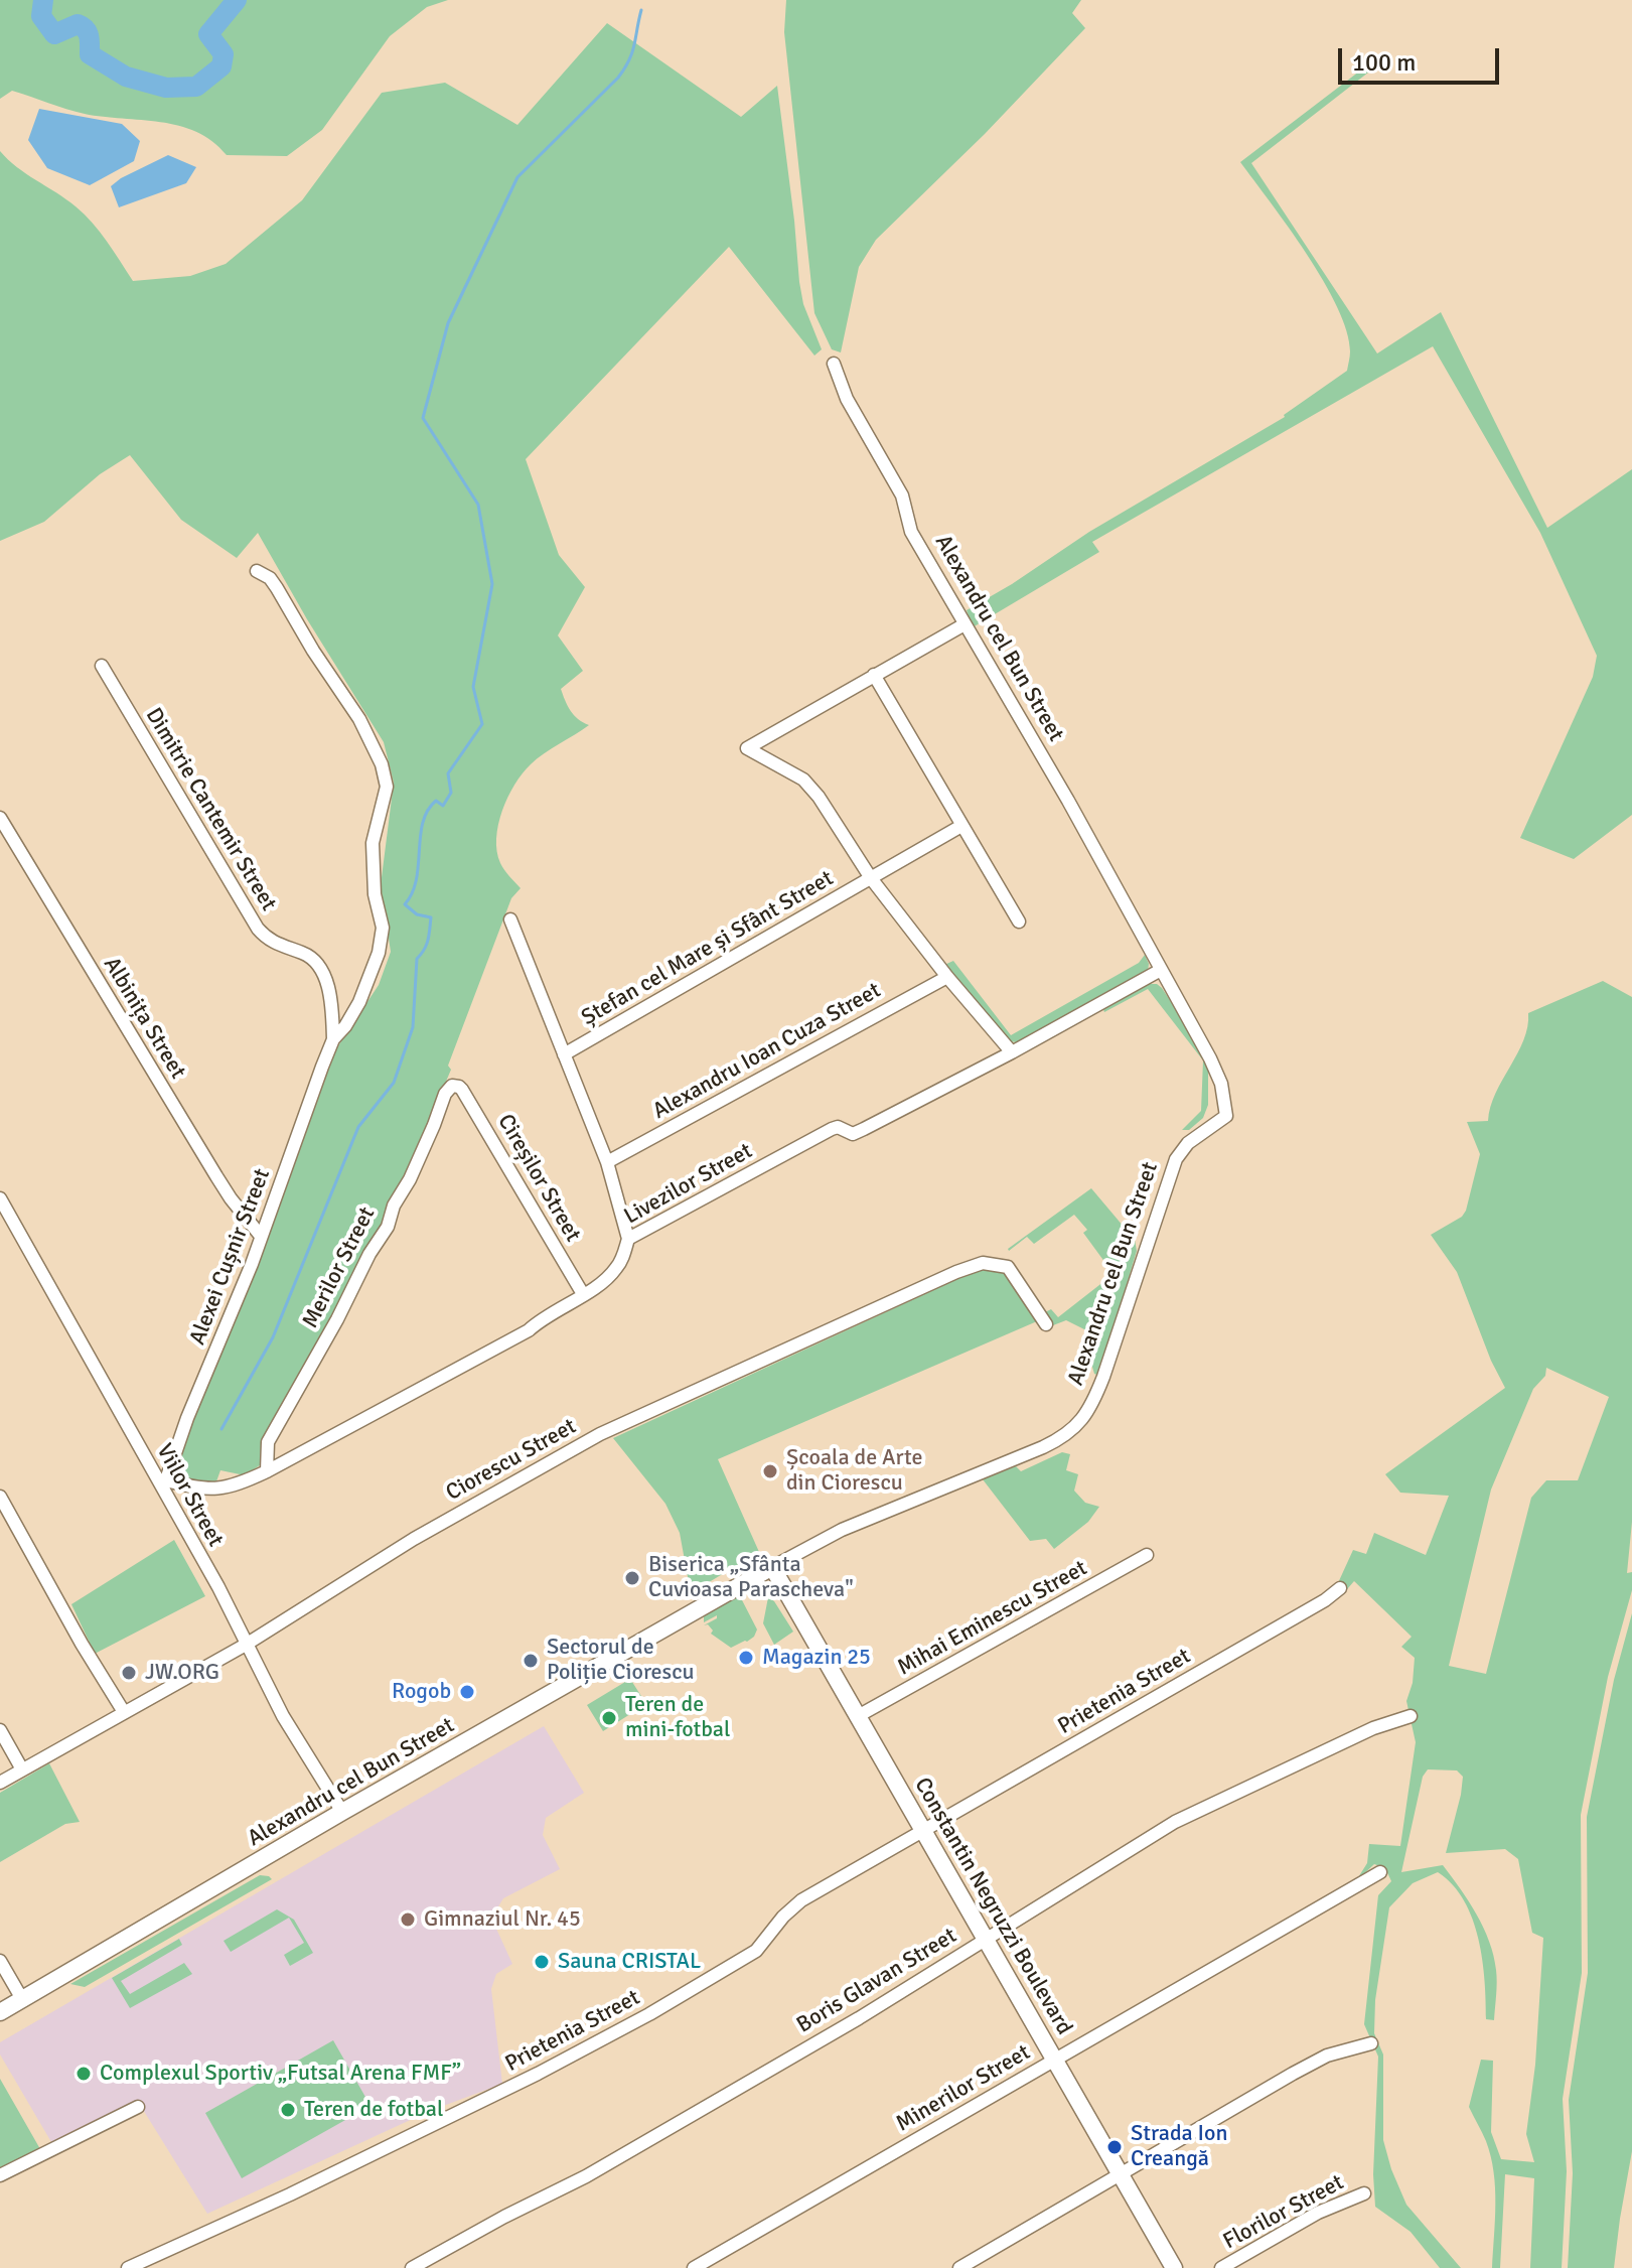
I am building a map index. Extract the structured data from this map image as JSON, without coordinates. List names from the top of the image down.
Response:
{
  "streets": {
    "street": [
      "Alexandru cel Bun Street",
      "Dimitrie Cantemir Street",
      "Ștefan cel Mare și Sfânt Street",
      "Albinița Street",
      "Alexandru Ioan Cuza Street",
      "Cireșilor Street",
      "Livezilor Street",
      "Alexei Cușnir Street",
      "Merilor Street",
      "Ciorescu Street",
      "Viilor Street",
      "Mihai Eminescu Street",
      "Prietenia Street",
      "Constantin Negruzzi Boulevard",
      "Boris Glavan Street",
      "Minerilor Street",
      "Florilor Street"
    ]
  },
  "crossings": [
    ["Alexandru cel Bun Street", "Livezilor Street"],
    ["Alexandru cel Bun Street", "Viilor Street"],
    ["Alexandru cel Bun Street", "Constantin Negruzzi Boulevard"],
    ["Dimitrie Cantemir Street", "Alexei Cușnir Street"],
    ["Ștefan cel Mare și Sfânt Street", "Alexandru Ioan Cuza Street"],
    ["Ștefan cel Mare și Sfânt Street", "Livezilor Street"],
    ["Albinița Street", "Alexei Cușnir Street"],
    ["Cireșilor Street", "Livezilor Street"],
    ["Cireșilor Street", "Merilor Street"],
    ["Livezilor Street", "Alexei Cușnir Street"],
    ["Livezilor Street", "Merilor Street"],
    ["Livezilor Street", "Viilor Street"],
    ["Alexei Cușnir Street", "Viilor Street"],
    ["Ciorescu Street", "Viilor Street"],
    ["Mihai Eminescu Street", "Constantin Negruzzi Boulevard"],
    ["Prietenia Street", "Constantin Negruzzi Boulevard"],
    ["Constantin Negruzzi Boulevard", "Boris Glavan Street"],
    ["Constantin Negruzzi Boulevard", "Minerilor Street"]
  ],
  "places": [
    "Școala de Arte din Ciorescu",
    "Biserica „Sfânta Cuvioasa Parascheva\"",
    "Magazin 25",
    "Sectorul de Poliție Ciorescu",
    "JW.ORG",
    "Rogob",
    "Teren de mini-fotbal",
    "Gimnaziul Nr. 45",
    "Sauna CRISTAL",
    "Complexul Sportiv „Futsal Arena FMF”",
    "Teren de fotbal",
    "Strada Ion Creangă"
  ],
  "scale_bar": "100 m"
}
